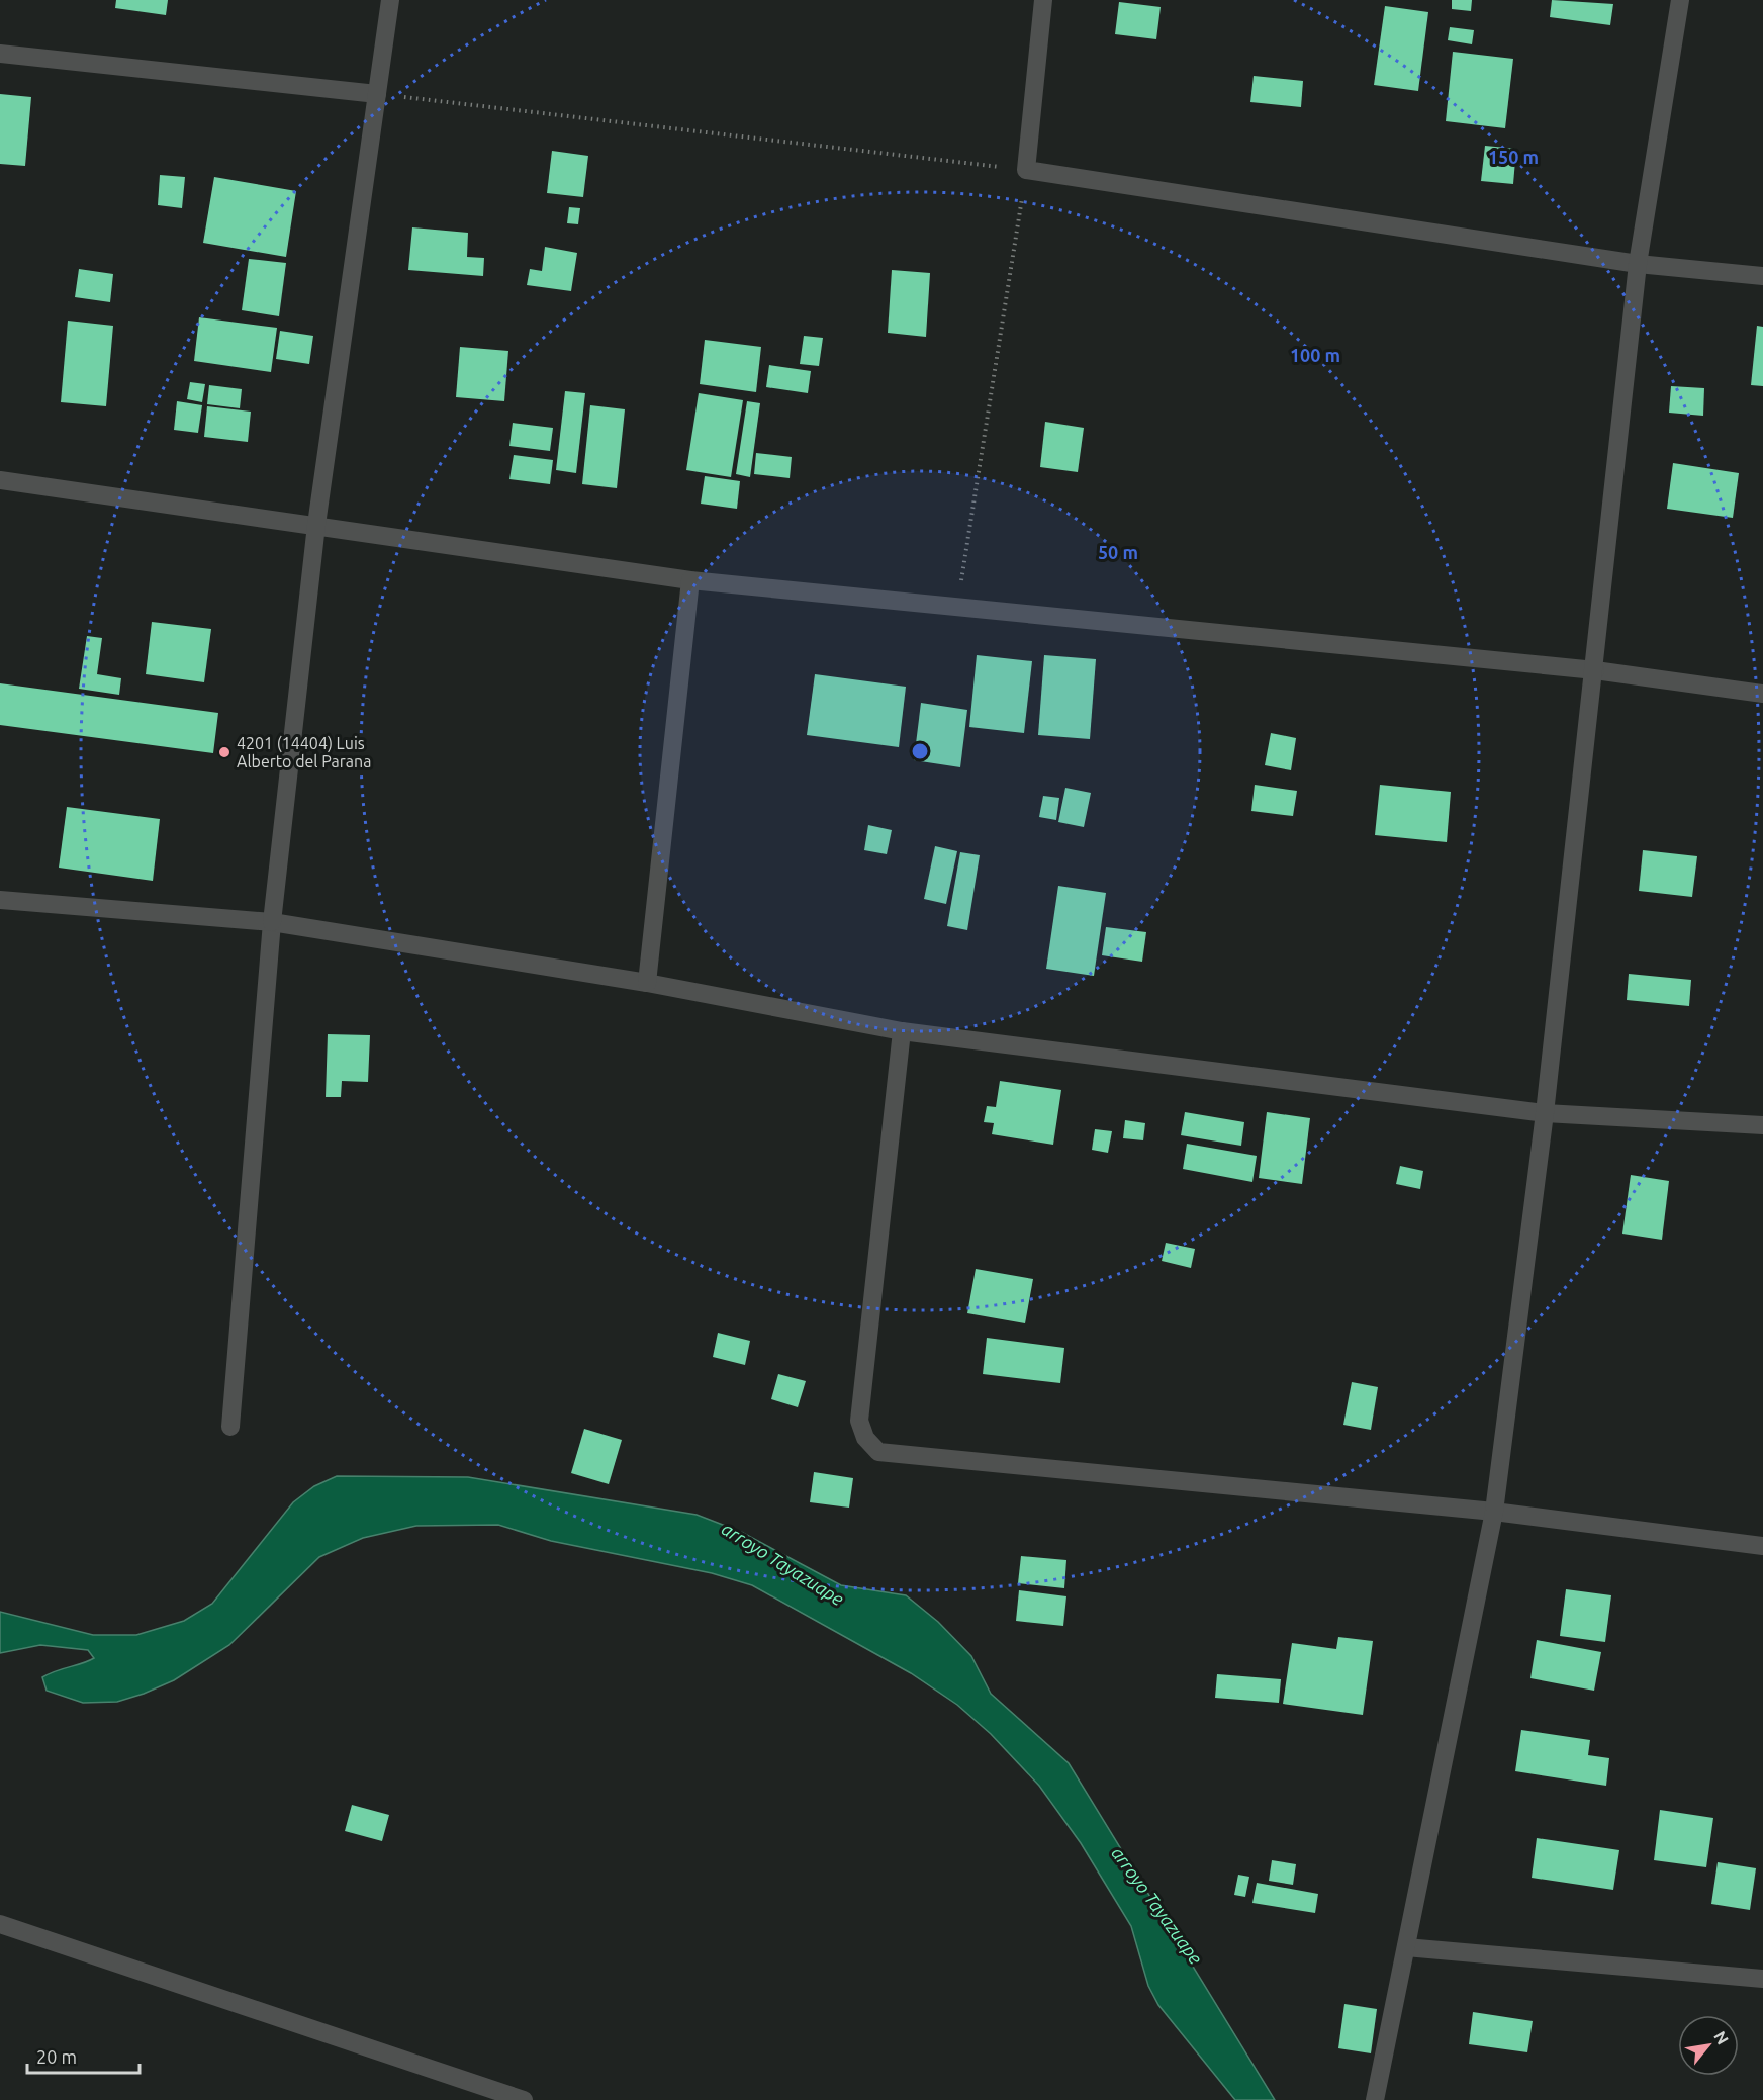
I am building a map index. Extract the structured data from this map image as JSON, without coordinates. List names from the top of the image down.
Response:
{
  "water": ["arroyo Tayazuape"],
  "places": ["4201 (14404) Luis Alberto del Parana"],
  "scale_bar": "20 m",
  "north": "top right",
  "rings": ["150 m", "100 m", "50 m"]
}
